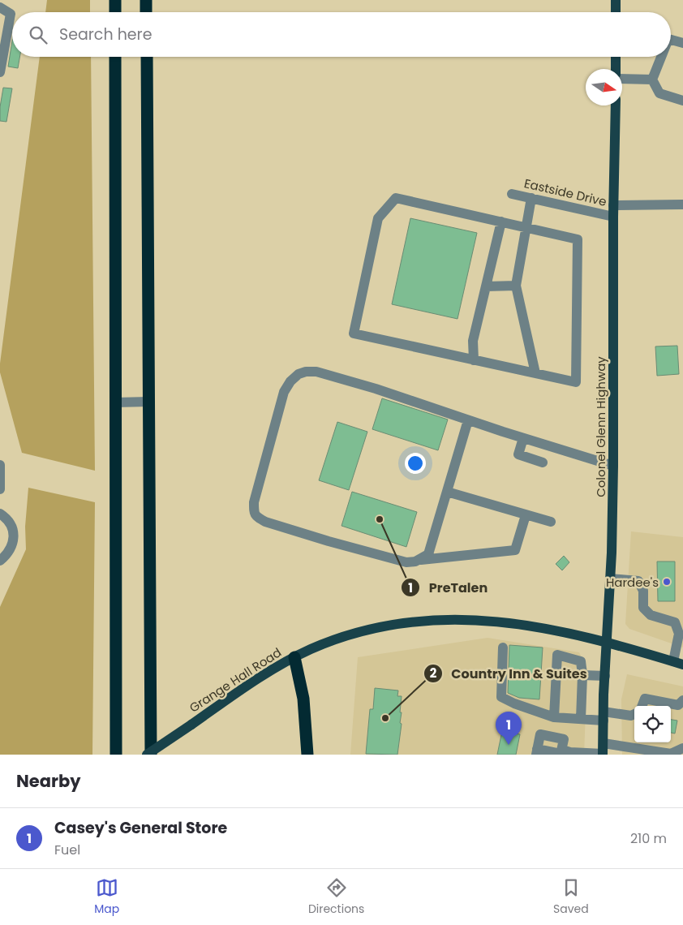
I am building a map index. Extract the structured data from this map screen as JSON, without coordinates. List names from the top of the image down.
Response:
{
  "streets": {
    "main road": ["Colonel Glenn Highway", "Grange Hall Road"],
    "street": ["Eastside Drive"]
  },
  "crossings": [
    ["Eastside Drive", "Colonel Glenn Highway"],
    ["Colonel Glenn Highway", "Grange Hall Road"]
  ],
  "places": ["PreTalen", "Hardee's", "Country Inn & Suites"],
  "north": "right",
  "page": {
    "search": "Search here",
    "pins": "1",
    "heading": "Nearby",
    "list": [
      {
        "mark": "1",
        "name": "Casey's General Store",
        "note": "Fuel",
        "value": "210 m"
      }
    ],
    "nav": ["Map", "Directions", "Saved"]
  }
}
